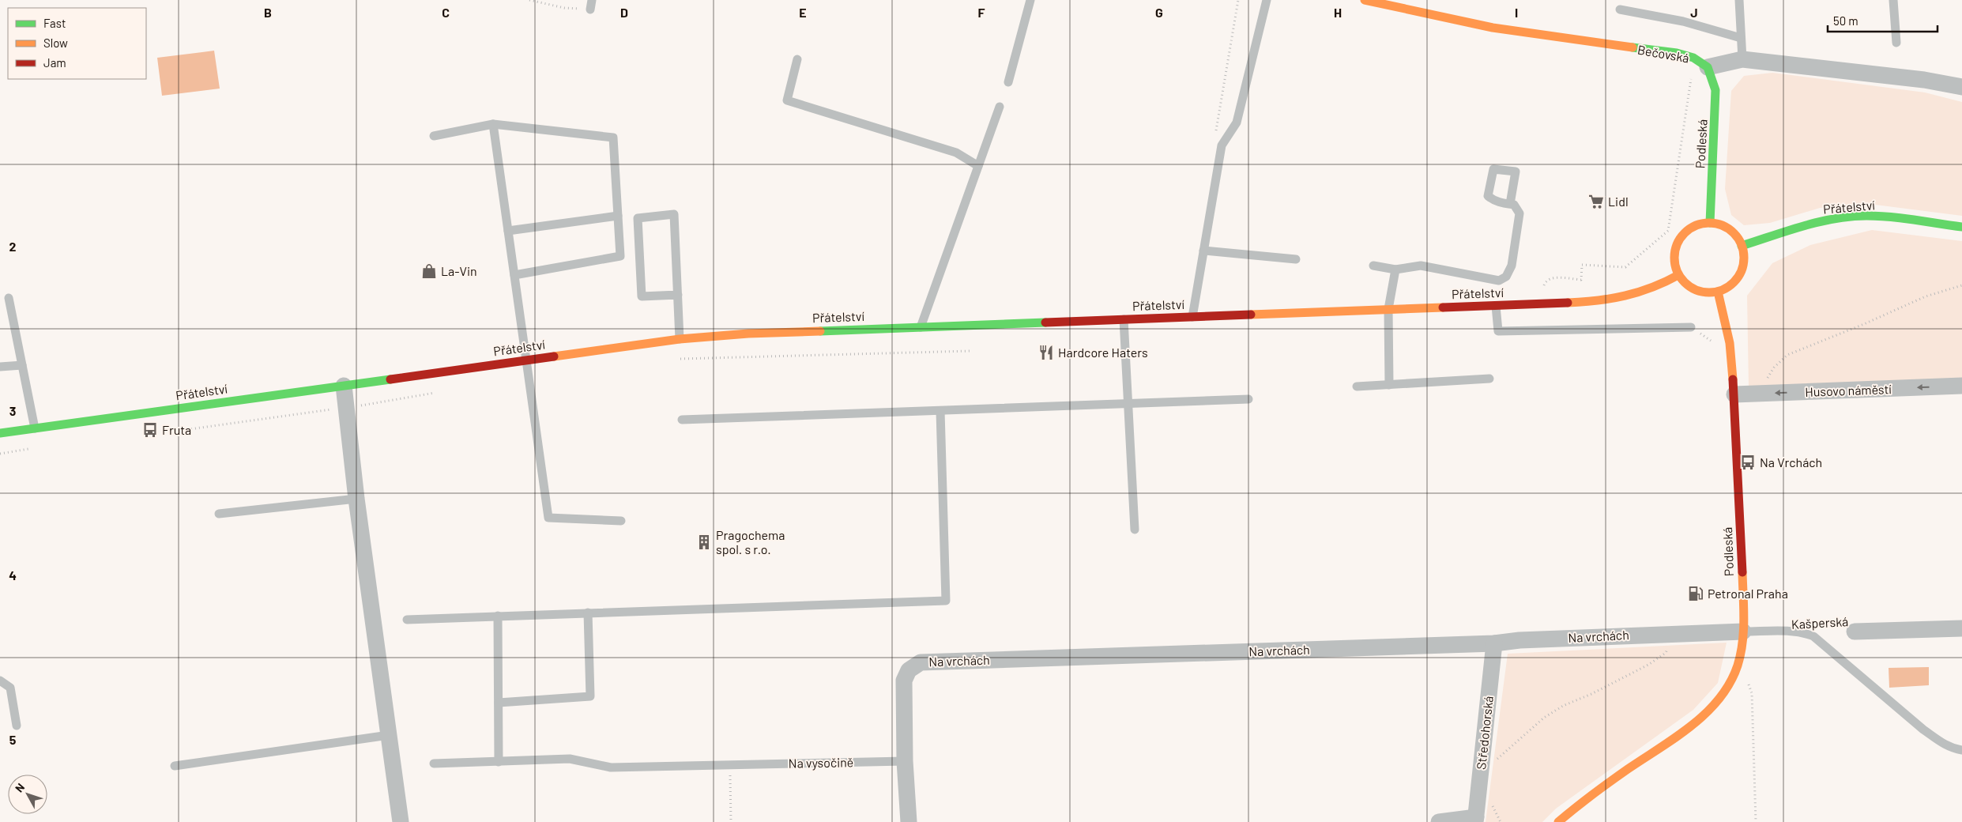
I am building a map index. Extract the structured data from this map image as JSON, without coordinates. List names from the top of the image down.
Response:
{
  "streets": {
    "main road": ["Bečovská", "Podleská", "Přátelství"],
    "street": [
      "Husovo náměstí",
      "Kašperská",
      "Na vrchách",
      "Středohorská"
    ],
    "lane": ["Na vysočině"]
  },
  "crossings": [
    ["Bečovská", "Podleská"],
    ["Podleská", "Přátelství"],
    ["Podleská", "Husovo náměstí"],
    ["Podleská", "Kašperská"],
    ["Podleská", "Na vrchách"],
    ["Kašperská", "Na vrchách"],
    ["Na vrchách", "Středohorská"],
    ["Na vrchách", "Na vysočině"]
  ],
  "one_way": ["Husovo náměstí"],
  "places": {
    "supermarket": ["Lidl"],
    "shop": ["La-Vin"],
    "restaurant": ["Hardcore Haters"],
    "bus stop": ["Fruta", "Na Vrchách"],
    "building": ["Pragochema spol. s r.o."],
    "fuel station": ["Petronal Praha"]
  },
  "legend": ["Fast", "Slow", "Jam"],
  "scale_bar": "50 m",
  "north": "top left",
  "grid": {
    "columns": [
      "B",
      "C",
      "D",
      "E",
      "F",
      "G",
      "H",
      "I",
      "J"
    ],
    "rows": [
      "2",
      "3",
      "4",
      "5"
    ]
  }
}
